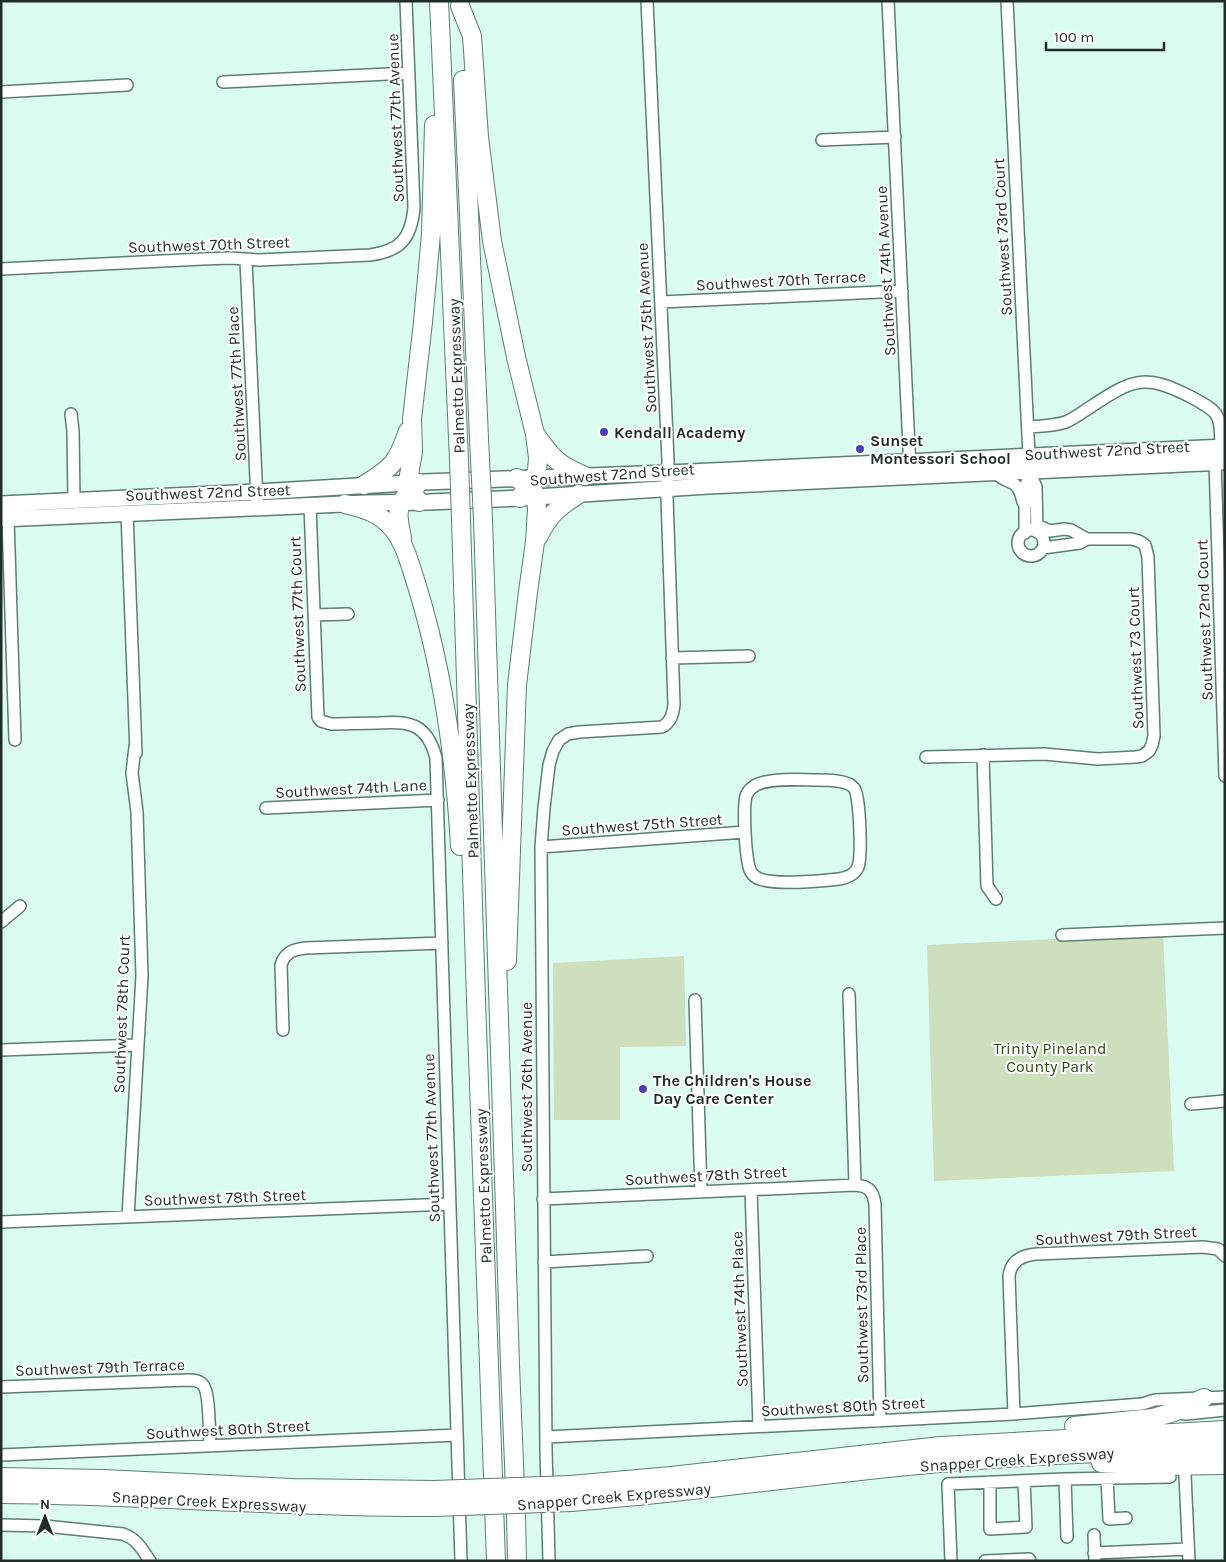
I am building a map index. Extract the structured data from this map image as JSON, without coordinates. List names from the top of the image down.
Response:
{
  "streets": {
    "highway": ["Palmetto Expressway", "Snapper Creek Expressway"],
    "main road": ["Southwest 72nd Street"],
    "street": [
      "Southwest 77th Avenue",
      "Southwest 73rd Court",
      "Southwest 70th Street",
      "Southwest 74th Avenue",
      "Southwest 70th Terrace",
      "Southwest 75th Avenue",
      "Southwest 77th Place",
      "Southwest 77th Court",
      "Southwest 72nd Court",
      "Southwest 73 Court",
      "Southwest 74th Lane",
      "Southwest 75th Street",
      "Southwest 78th Court",
      "Southwest 76th Avenue",
      "Southwest 78th Street",
      "Southwest 79th Street",
      "Southwest 73rd Place",
      "Southwest 74th Place",
      "Southwest 79th Terrace",
      "Southwest 80th Street"
    ]
  },
  "crossings": [
    ["Southwest 77th Avenue", "Southwest 70th Street"],
    ["Southwest 77th Avenue", "Southwest 77th Court"],
    ["Southwest 77th Avenue", "Southwest 74th Lane"],
    ["Southwest 77th Avenue", "Southwest 78th Street"],
    ["Southwest 77th Avenue", "Southwest 80th Street"],
    ["Southwest 73rd Court", "Southwest 72nd Street"],
    ["Southwest 73rd Court", "Southwest 72nd Court"],
    ["Southwest 70th Street", "Southwest 77th Place"],
    ["Southwest 74th Avenue", "Southwest 70th Terrace"],
    ["Southwest 74th Avenue", "Southwest 72nd Street"],
    ["Southwest 70th Terrace", "Southwest 75th Avenue"],
    ["Southwest 75th Avenue", "Southwest 72nd Street"],
    ["Southwest 75th Avenue", "Southwest 76th Avenue"],
    ["Southwest 77th Place", "Southwest 72nd Street"],
    ["Southwest 72nd Street", "Southwest 77th Court"],
    ["Southwest 72nd Street", "Southwest 72nd Court"],
    ["Southwest 72nd Street", "Southwest 78th Court"],
    ["Southwest 75th Street", "Southwest 76th Avenue"],
    ["Southwest 78th Court", "Southwest 78th Street"],
    ["Southwest 76th Avenue", "Southwest 78th Street"],
    ["Southwest 76th Avenue", "Southwest 80th Street"],
    ["Southwest 78th Street", "Southwest 73rd Place"],
    ["Southwest 78th Street", "Southwest 74th Place"],
    ["Southwest 79th Street", "Southwest 80th Street"],
    ["Southwest 73rd Place", "Southwest 80th Street"],
    ["Southwest 74th Place", "Southwest 80th Street"],
    ["Southwest 79th Terrace", "Southwest 80th Street"]
  ],
  "parks": ["Trinity Pineland County Park"],
  "places": ["Kendall Academy", "Sunset Montessori School", "The Children's House Day Care Center"],
  "scale_bar": "100 m",
  "north": "top"
}
